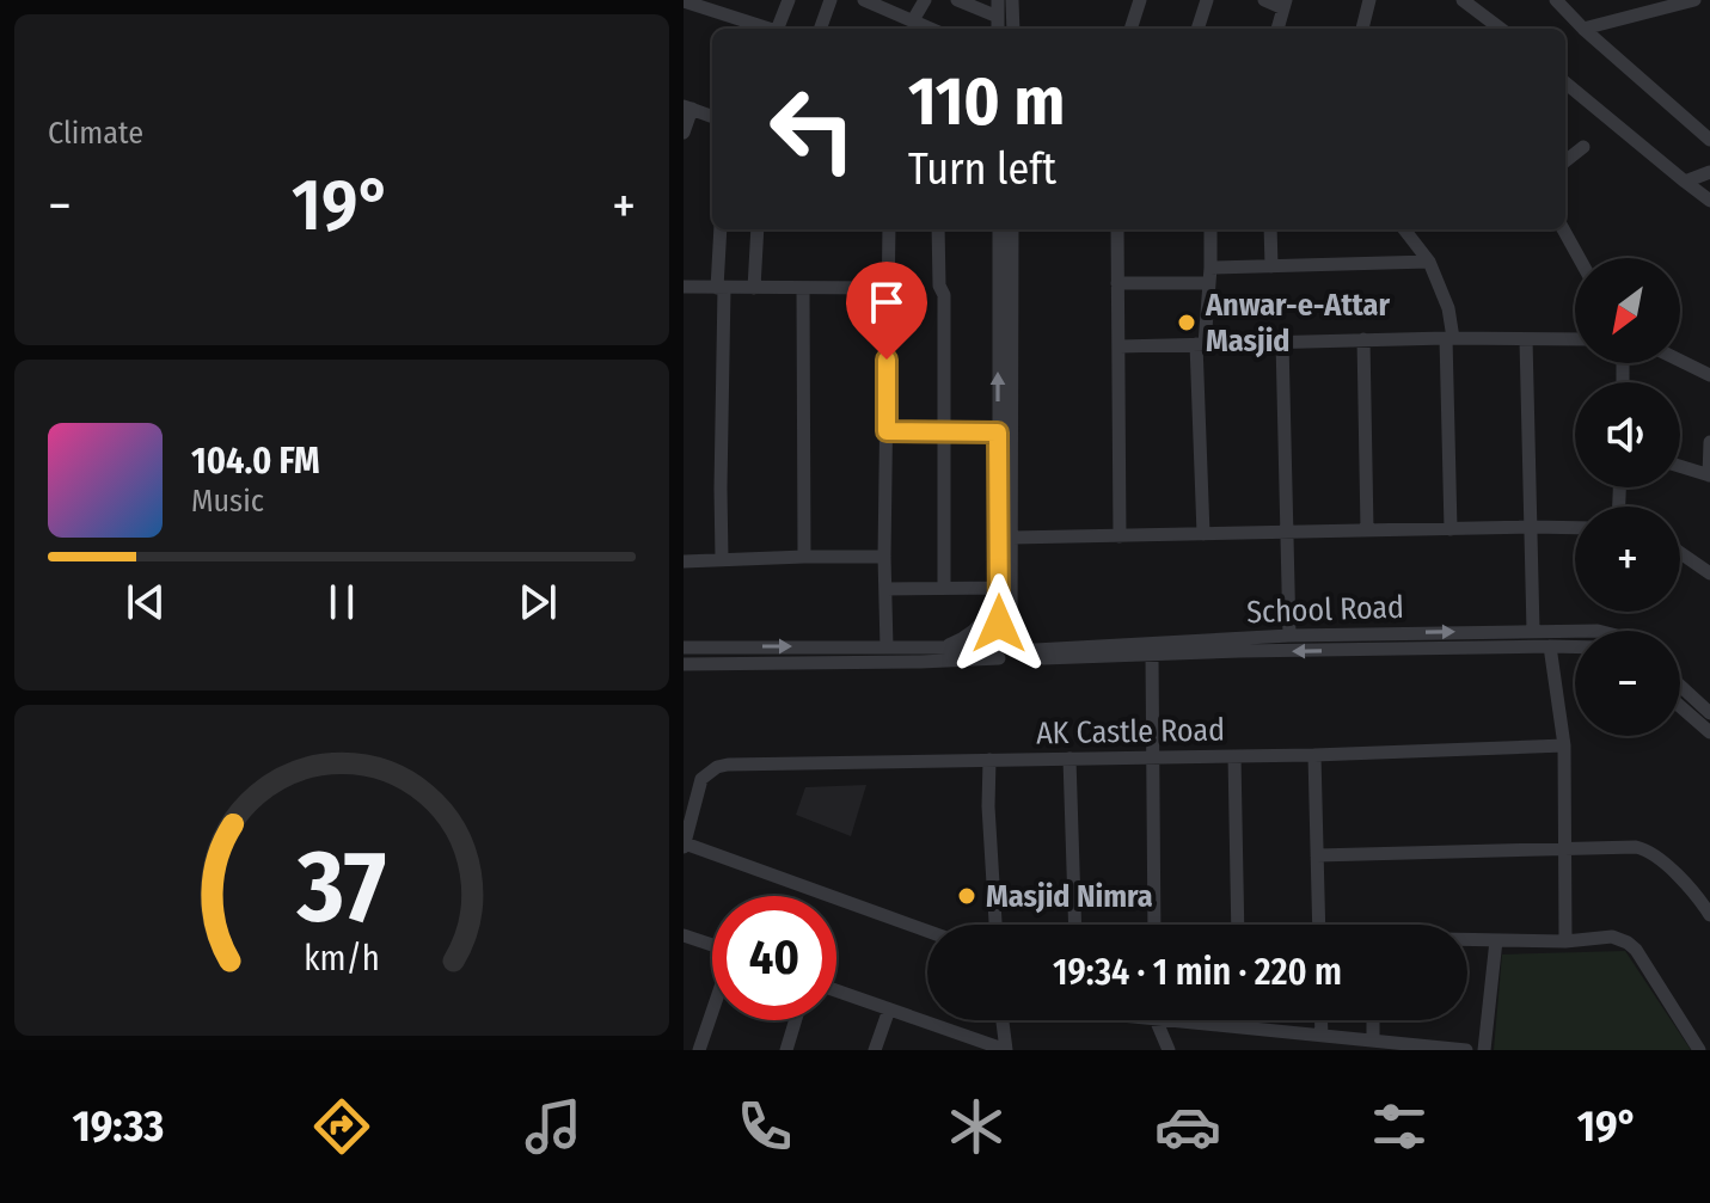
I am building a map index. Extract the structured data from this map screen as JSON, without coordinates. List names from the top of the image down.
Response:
{
  "streets": {
    "street": ["School Road", "AK Castle Road"]
  },
  "places": ["Anwar-e-Attar Masjid", "Masjid Nimra"],
  "north": "bottom left",
  "page": {
    "tile": "Climate",
    "turn": ["110 m", "Turn left"],
    "heat": ["−", "19°", "+"],
    "map_buttons": ["+", "−"],
    "song": ["104.0 FM", "Music"],
    "limit": "40",
    "trip": "19:34 · 1 min · 220 m",
    "tabs": ["19:33", "19°"],
    "gauge": ["37", "km/h"]
  }
}
